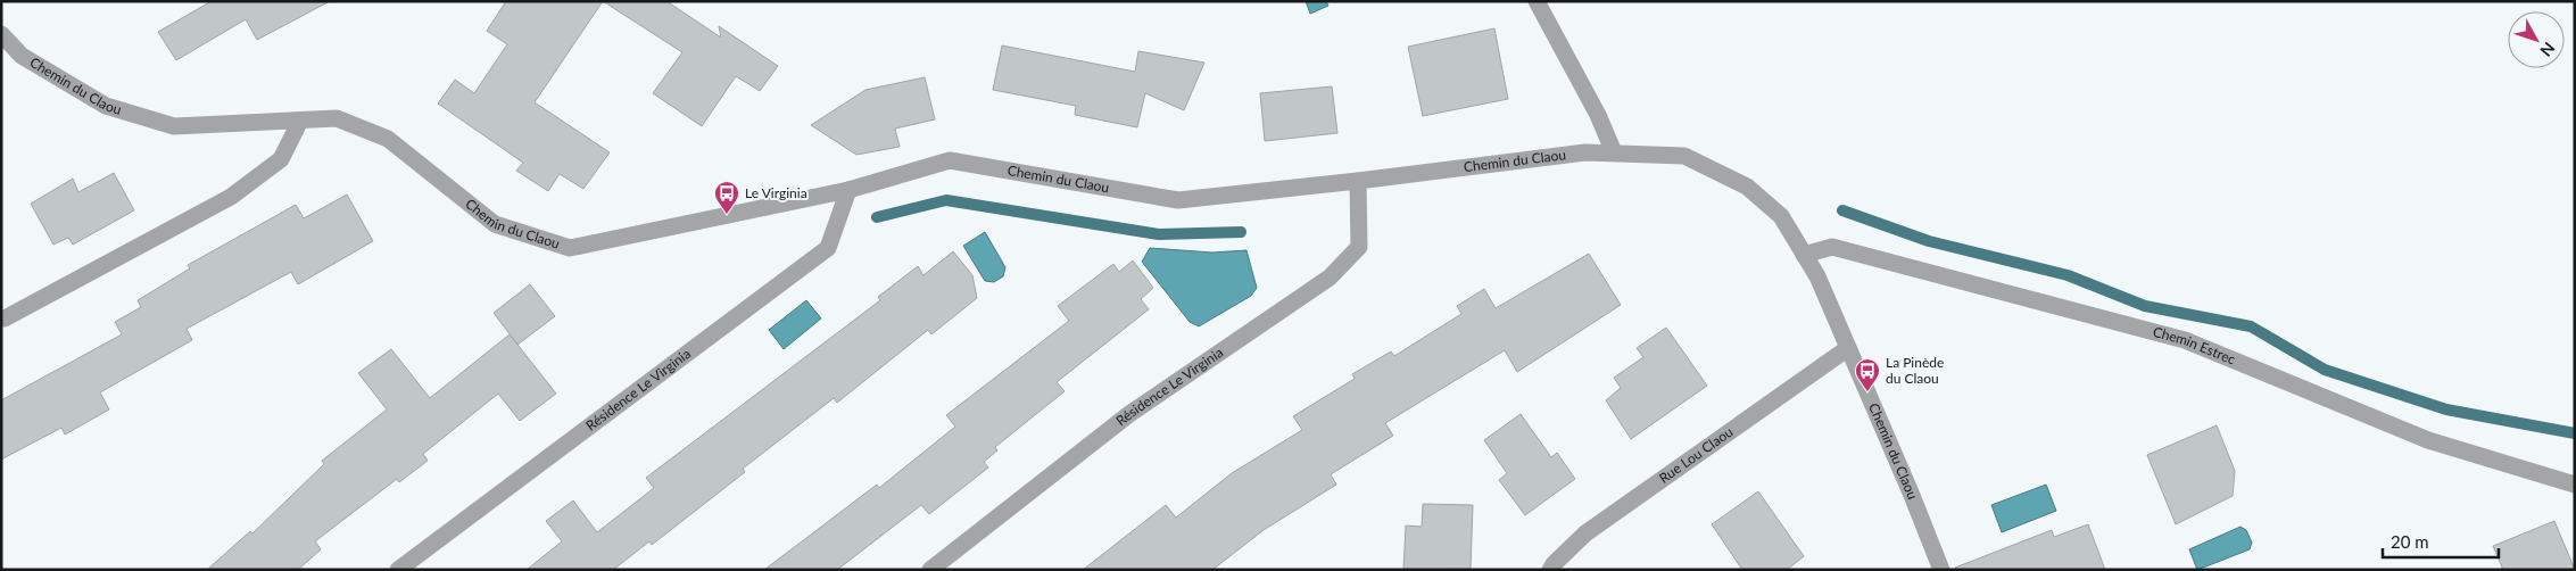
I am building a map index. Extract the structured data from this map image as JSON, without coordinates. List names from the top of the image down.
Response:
{
  "streets": {
    "street": [
      "Chemin du Claou",
      "Chemin Estrec",
      "Résidence Le Virginia",
      "Rue Lou Claou"
    ]
  },
  "crossings": [
    ["Chemin du Claou", "Chemin Estrec"],
    ["Chemin du Claou", "Résidence Le Virginia"],
    ["Chemin du Claou", "Rue Lou Claou"]
  ],
  "places": {
    "bus stop": ["Le Virginia", "La Pinède du Claou"]
  },
  "scale_bar": "20 m",
  "north": "bottom right"
}
